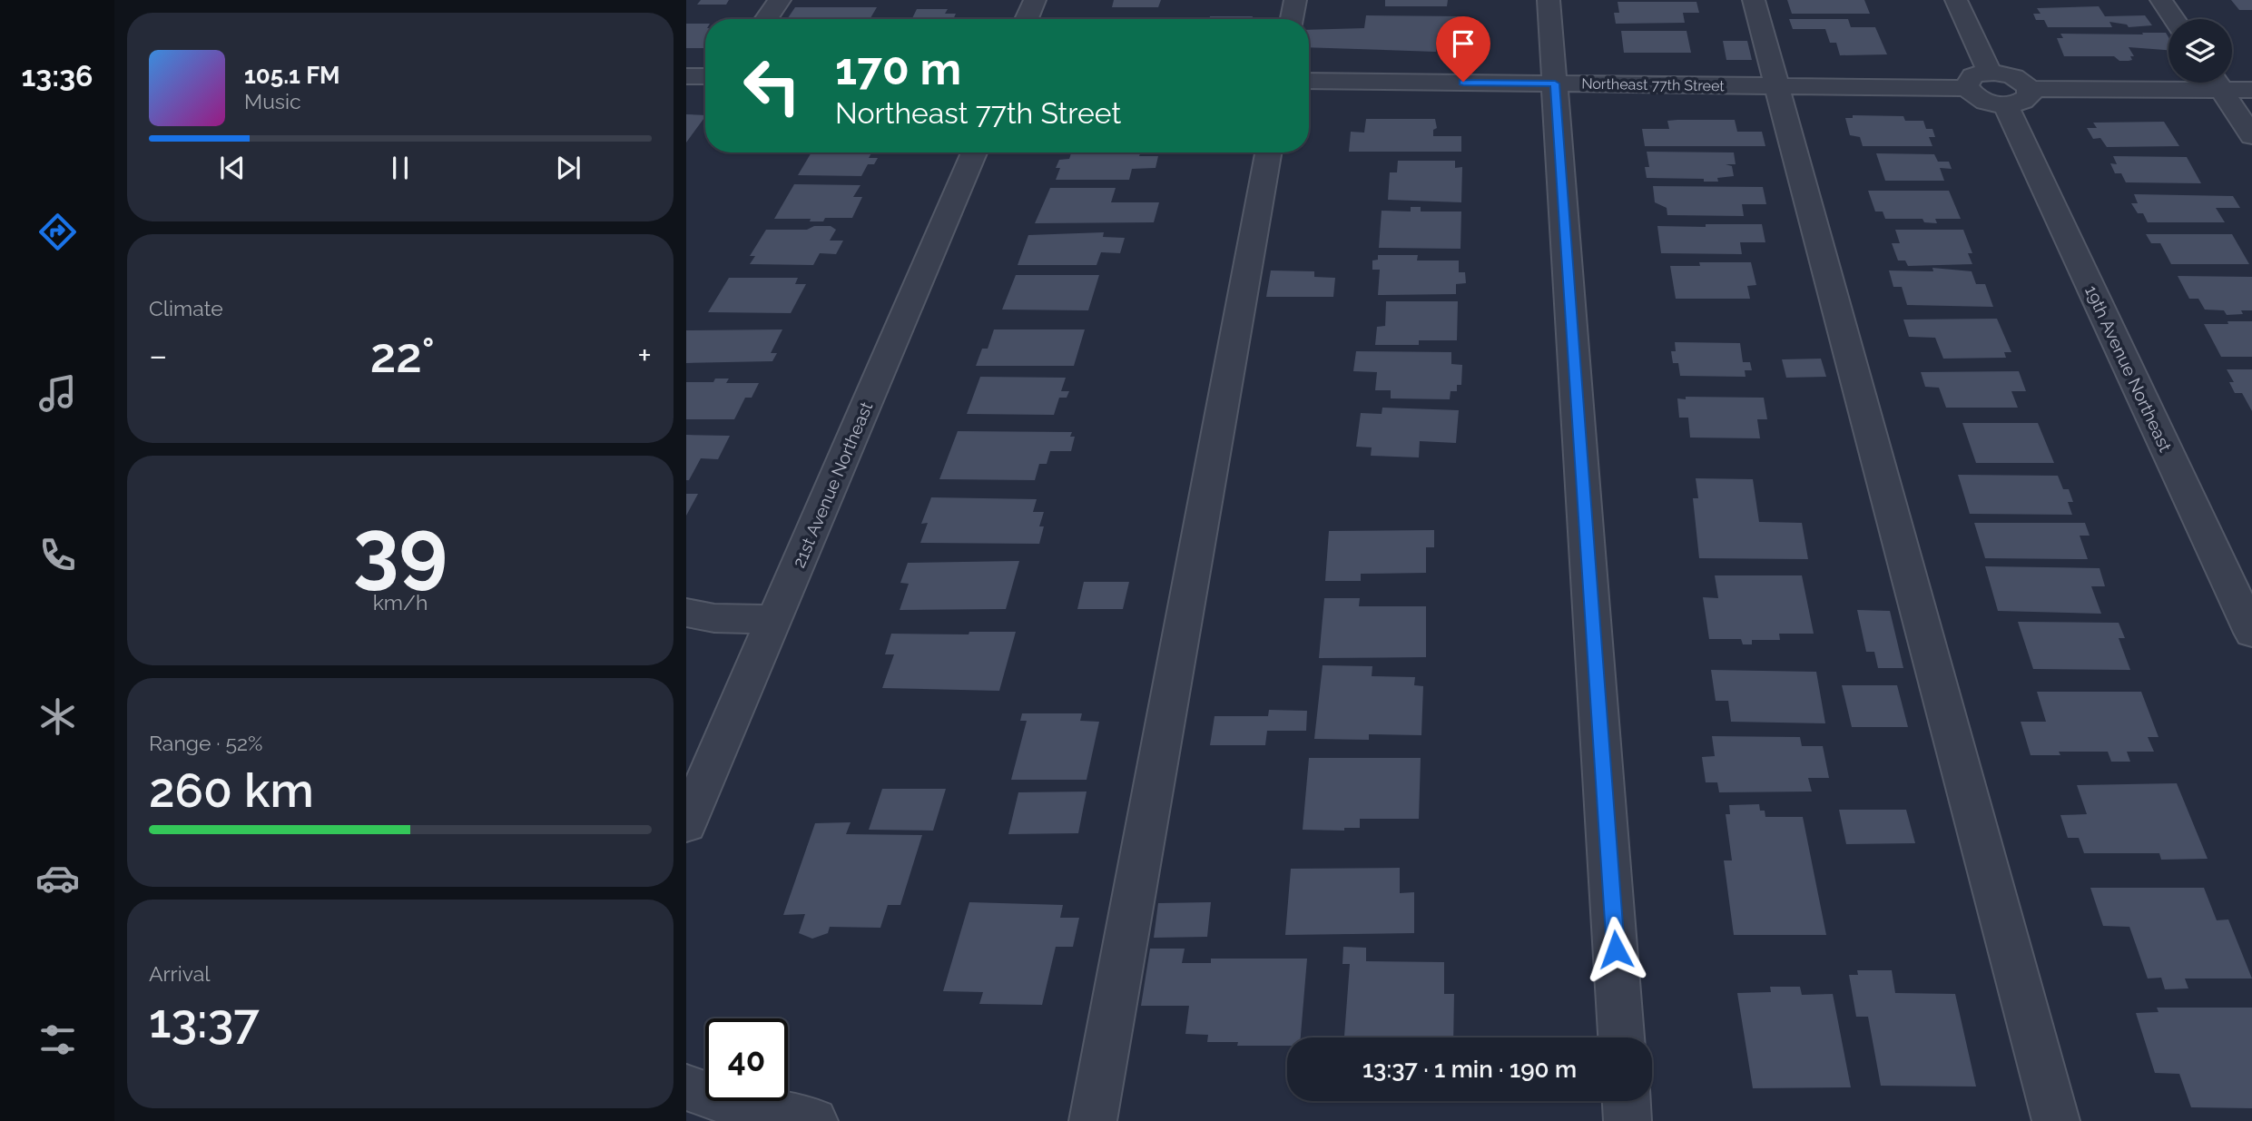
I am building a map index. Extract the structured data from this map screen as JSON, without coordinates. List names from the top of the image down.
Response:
{
  "streets": {
    "street": ["Northeast 77th Street", "19th Avenue Northeast", "21st Avenue Northeast"]
  },
  "page": {
    "tabs": "13:36",
    "turn": ["170 m", "Northeast 77th Street"],
    "song": ["105.1 FM", "Music"],
    "tile": [
      "Climate",
      ["39", "km/h"],
      ["Range · 52%", "260 km"],
      ["Arrival", "13:37"]
    ],
    "heat": ["−", "22°", "+"],
    "limit": "40",
    "trip": "13:37 · 1 min · 190 m"
  }
}
